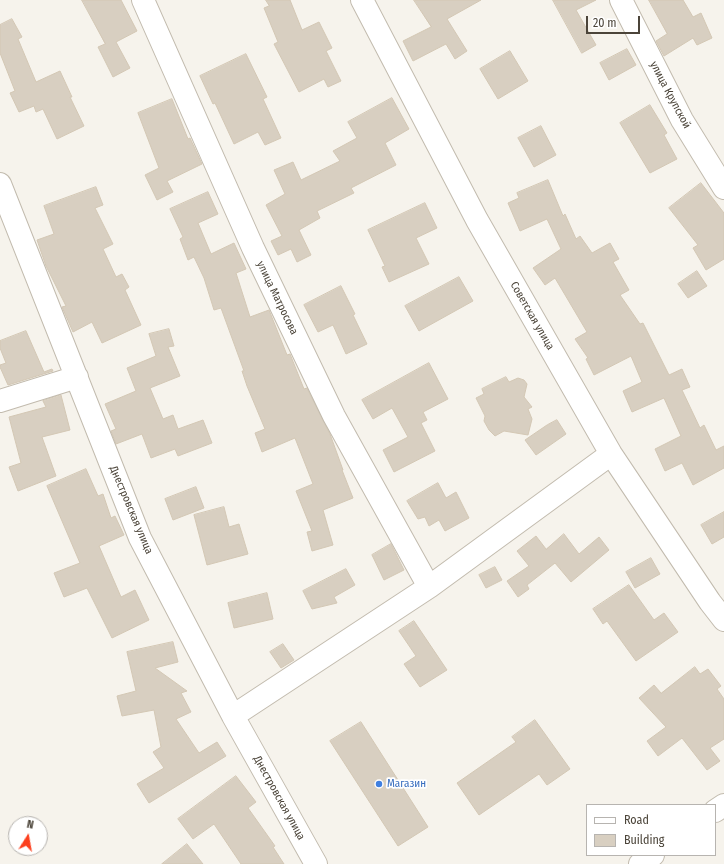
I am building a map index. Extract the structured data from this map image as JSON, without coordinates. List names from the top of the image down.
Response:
{
  "streets": {
    "street": [
      "улица Крупской",
      "улица Матросова",
      "Советская улица",
      "Днестровская улица"
    ]
  },
  "places": ["Магазин"],
  "legend": ["Road", "Building"],
  "scale_bar": "20 m",
  "north": "top"
}
